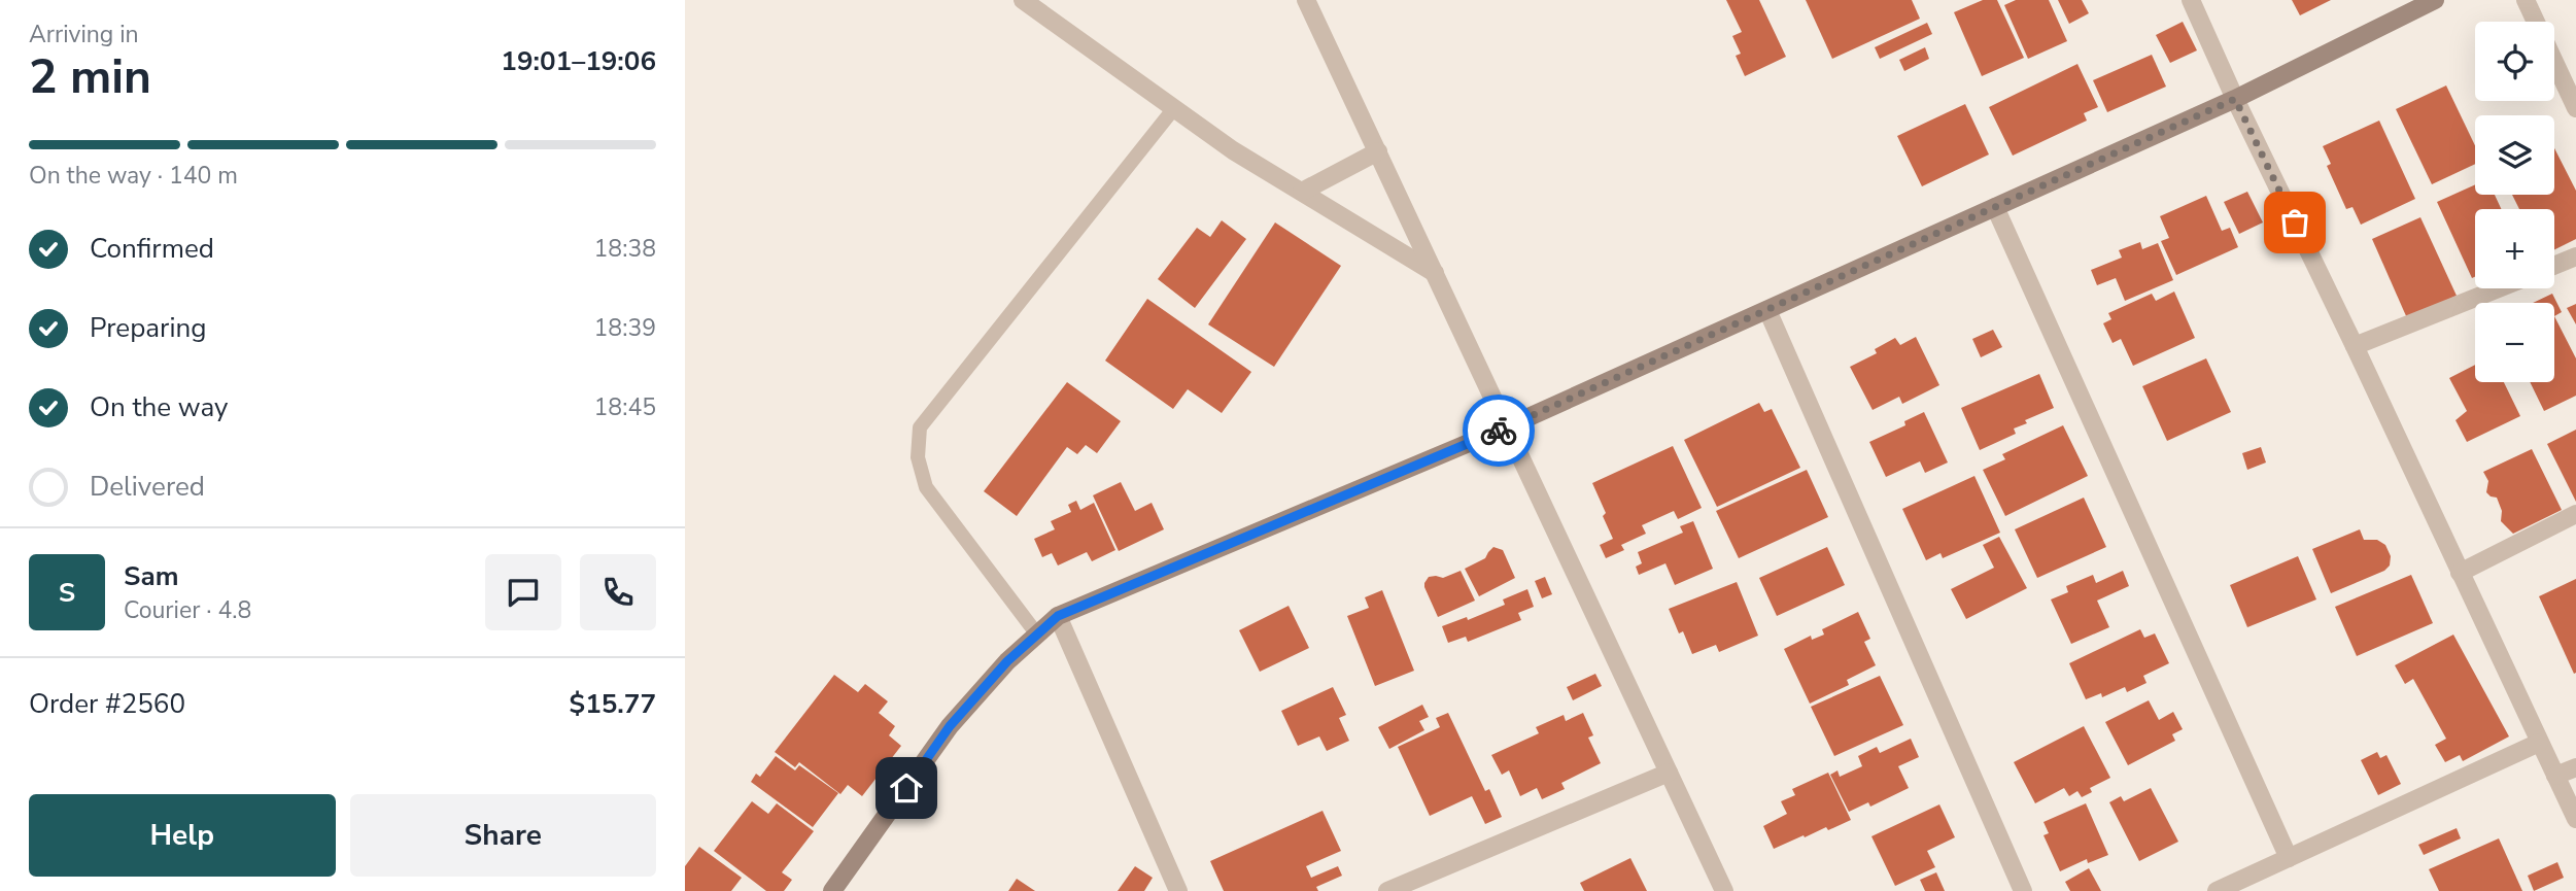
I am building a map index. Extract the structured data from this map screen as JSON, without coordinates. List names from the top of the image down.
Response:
{
  "page": {
    "heading": ["2 min", "Arriving in", "19:01–19:06"],
    "panel": [
      "Sam",
      "Courier · 4.8",
      "Order #2560",
      "$15.77"
    ],
    "map_buttons": ["+", "−"],
    "bar": "On the way · 140 m",
    "list": [
      ["Confirmed", "18:38"],
      ["Preparing", "18:39"],
      ["On the way", "18:45"],
      "Delivered"
    ],
    "round": "S",
    "buttons": ["Help", "Share"]
  }
}
